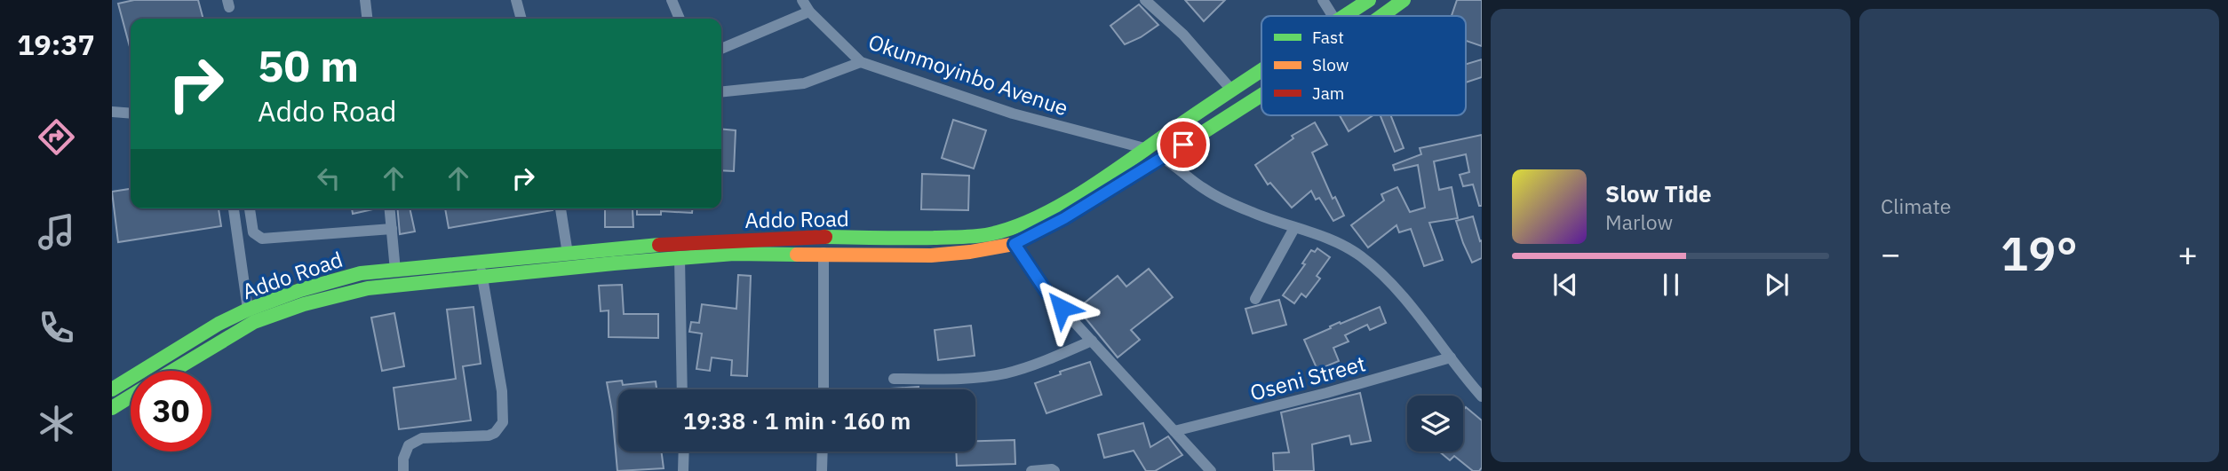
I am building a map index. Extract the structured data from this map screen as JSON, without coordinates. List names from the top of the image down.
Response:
{
  "streets": {
    "main road": ["Addo Road"],
    "street": ["Okunmoyinbo Avenue", "Oseni Street"]
  },
  "crossings": [
    ["Okunmoyinbo Avenue", "Addo Road"]
  ],
  "legend": ["Fast", "Slow", "Jam"],
  "page": {
    "tabs": "19:37",
    "tile": "Climate",
    "turn": ["50 m", "Addo Road"],
    "song": ["Slow Tide", "Marlow"],
    "heat": ["−", "19°", "+"],
    "limit": "30",
    "trip": "19:38 · 1 min · 160 m"
  }
}
